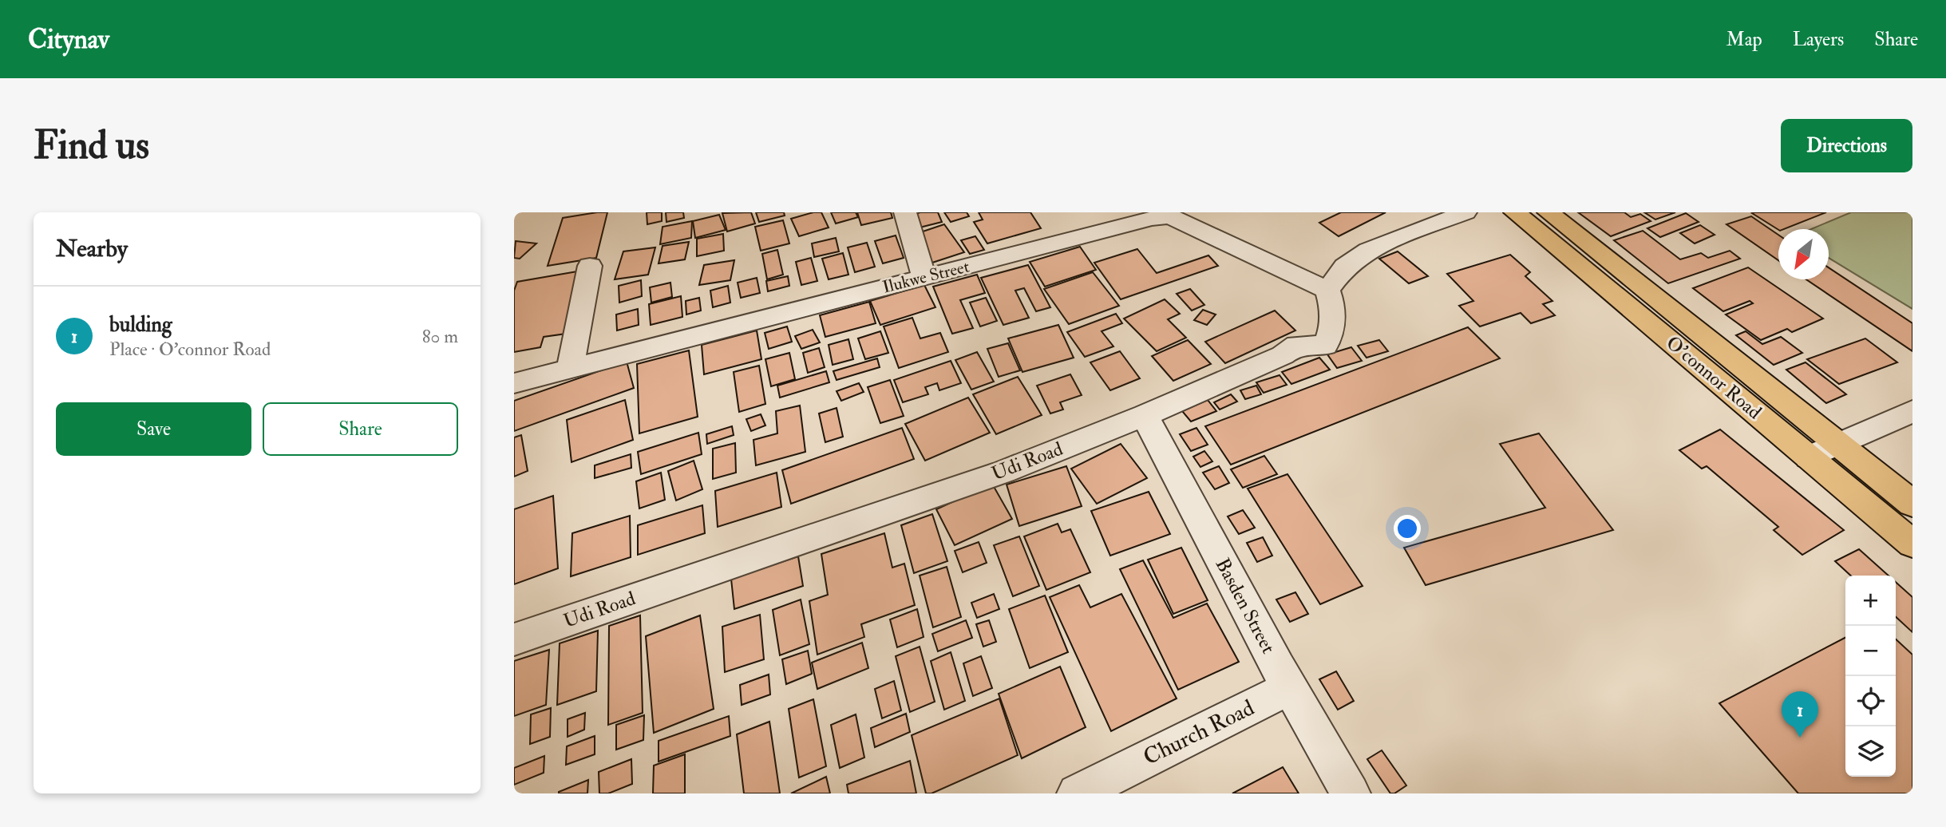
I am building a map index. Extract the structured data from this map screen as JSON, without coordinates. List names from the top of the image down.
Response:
{
  "streets": {
    "main road": ["O'connor Road"],
    "street": [
      "Ilukwe Street",
      "Udi Road",
      "Basden Street",
      "Church Road"
    ]
  },
  "crossings": [
    ["Ilukwe Street", "Udi Road"],
    ["Udi Road", "Basden Street"],
    ["Basden Street", "Church Road"]
  ],
  "north": "bottom left",
  "page": {
    "header": "Citynav",
    "nav": ["Map", "Layers", "Share"],
    "buttons": [
      "Directions",
      ["Save", "Share"]
    ],
    "title": "Find us",
    "heading": "Nearby",
    "list": [
      {
        "mark": "1",
        "name": "bulding",
        "note": "Place · O'connor Road",
        "value": "80 m"
      }
    ],
    "map_buttons": ["+", "−"],
    "pins": "1"
  }
}
